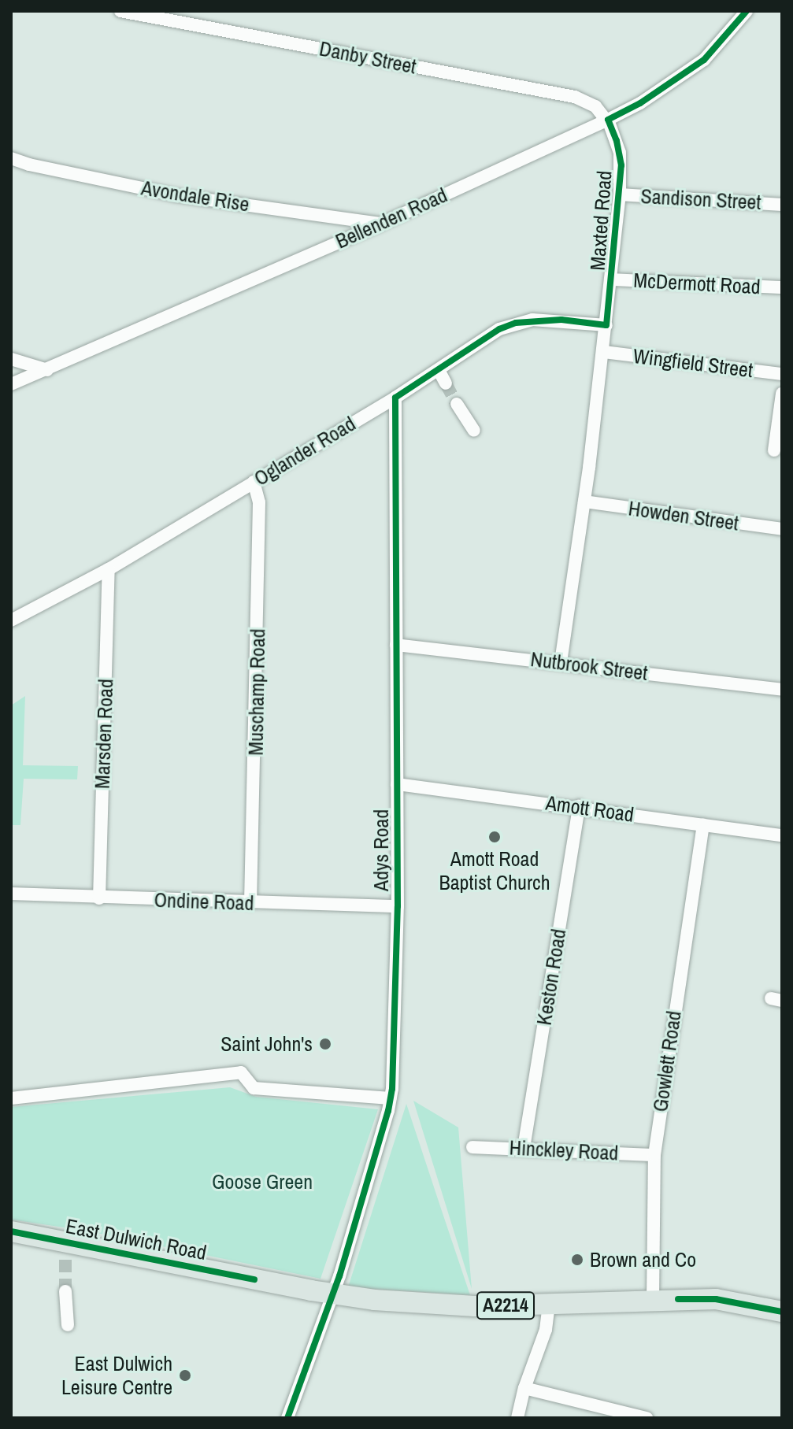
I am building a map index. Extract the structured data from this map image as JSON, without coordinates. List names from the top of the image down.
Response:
{
  "streets": {
    "main road": ["East Dulwich Road", "A2214"],
    "street": [
      "Danby Street",
      "Avondale Rise",
      "Sandison Street",
      "Bellenden Road",
      "Maxted Road",
      "McDermott Road",
      "Wingfield Street",
      "Oglander Road",
      "Howden Street",
      "Nutbrook Street",
      "Muschamp Road",
      "Marsden Road",
      "Amott Road",
      "Adys Road",
      "Ondine Road",
      "Keston Road",
      "Gowlett Road",
      "Hinckley Road"
    ]
  },
  "crossings": [
    ["Danby Street", "Bellenden Road"],
    ["Danby Street", "Maxted Road"],
    ["Avondale Rise", "Bellenden Road"],
    ["Sandison Street", "Maxted Road"],
    ["Bellenden Road", "Maxted Road"],
    ["Maxted Road", "McDermott Road"],
    ["Maxted Road", "Wingfield Street"],
    ["Maxted Road", "Oglander Road"],
    ["Maxted Road", "Howden Street"],
    ["Maxted Road", "Nutbrook Street"],
    ["Oglander Road", "Muschamp Road"],
    ["Oglander Road", "Marsden Road"],
    ["Oglander Road", "Adys Road"],
    ["Nutbrook Street", "Adys Road"],
    ["Muschamp Road", "Ondine Road"],
    ["Marsden Road", "Ondine Road"],
    ["Amott Road", "Adys Road"],
    ["Amott Road", "Keston Road"],
    ["Amott Road", "Gowlett Road"],
    ["Adys Road", "Ondine Road"],
    ["Adys Road", "East Dulwich Road"],
    ["Keston Road", "Hinckley Road"],
    ["Gowlett Road", "Hinckley Road"],
    ["Gowlett Road", "East Dulwich Road"]
  ],
  "parks": ["Goose Green"],
  "places": [
    "Amott Road Baptist Church",
    "Saint John's",
    "Brown and Co",
    "East Dulwich Leisure Centre"
  ]
}
